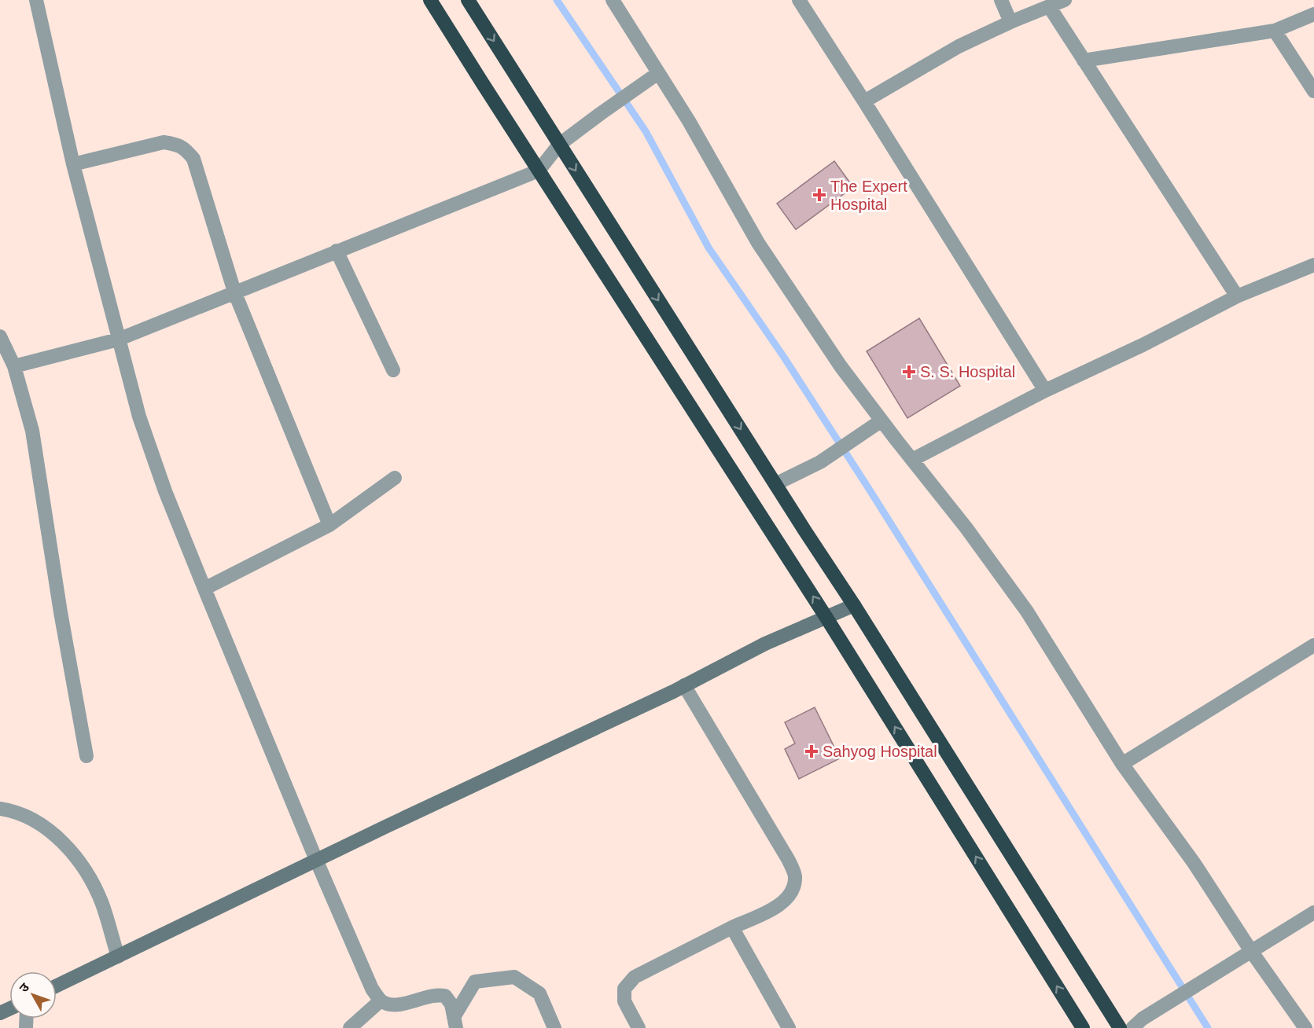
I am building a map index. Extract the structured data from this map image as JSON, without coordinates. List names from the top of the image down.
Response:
{
  "places": {
    "health": ["The Expert Hospital", "S. S. Hospital", "Sahyog Hospital"]
  },
  "north": "top left"
}
